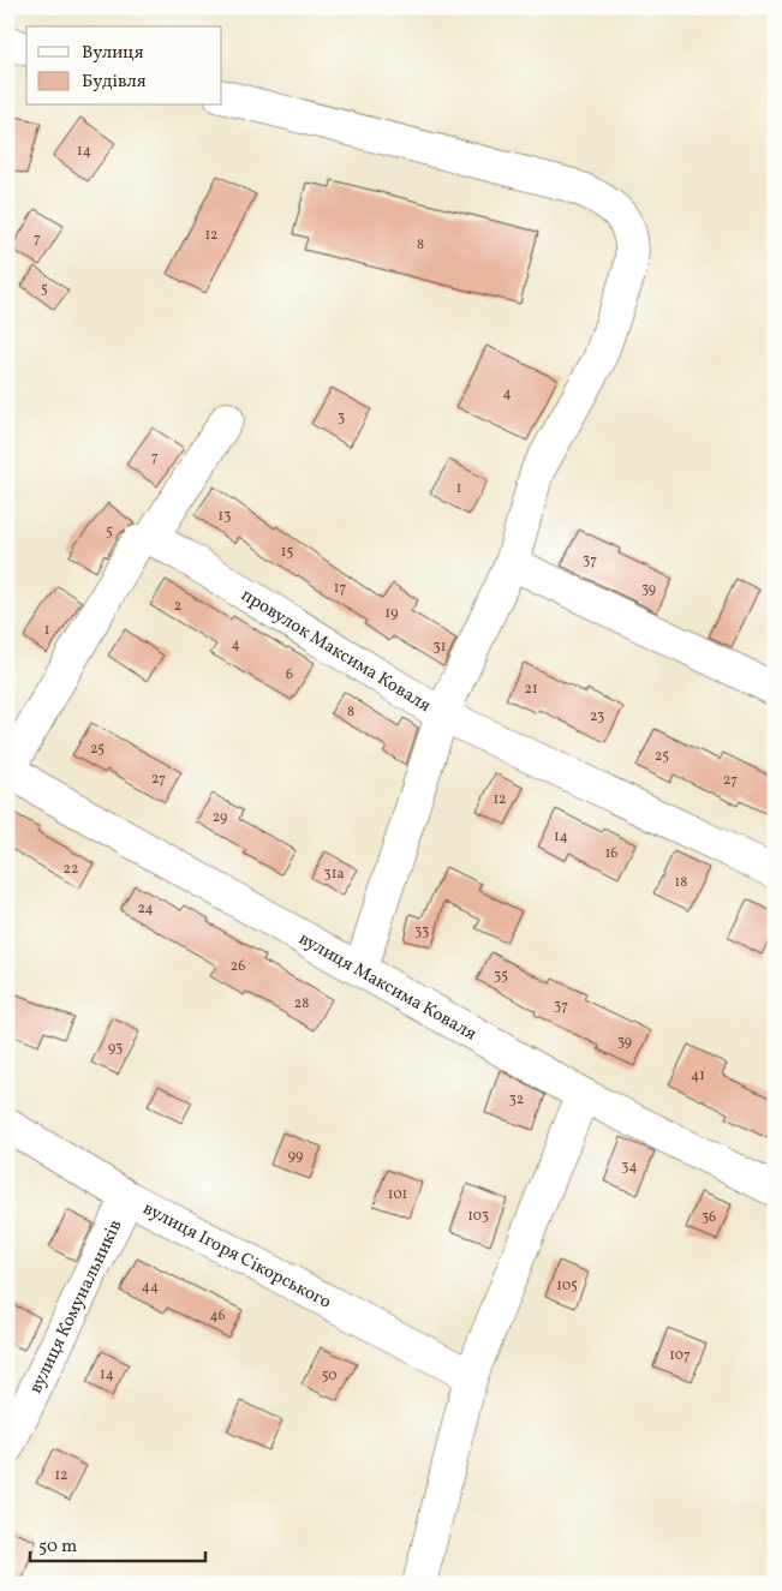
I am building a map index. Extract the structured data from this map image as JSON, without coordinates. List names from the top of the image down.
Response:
{
  "streets": {
    "street": [
      "провулок Максима Коваля",
      "вулиця Максима Коваля",
      "вулиця Ігоря Сікорського",
      "вулиця Комунальників"
    ]
  },
  "crossings": [
    ["вулиця Ігоря Сікорського", "вулиця Комунальників"]
  ],
  "house_numbers": [
    "14",
    "12",
    "7",
    "8",
    "5",
    "4",
    "3",
    "7",
    "1",
    "13",
    "5",
    "15",
    "37",
    "17",
    "39",
    "2",
    "19",
    "1",
    "4",
    "31",
    "6",
    "21",
    "8",
    "23",
    "25",
    "25",
    "27",
    "27",
    "12",
    "29",
    "14",
    "16",
    "22",
    "31а",
    "18",
    "24",
    "33",
    "26",
    "35",
    "28",
    "37",
    "39",
    "93",
    "41",
    "32",
    "99",
    "34",
    "101",
    "103",
    "36",
    "105",
    "44",
    "46",
    "107",
    "14",
    "50",
    "12"
  ],
  "legend": ["Вулиця", "Будівля"],
  "scale_bar": "50 m"
}
